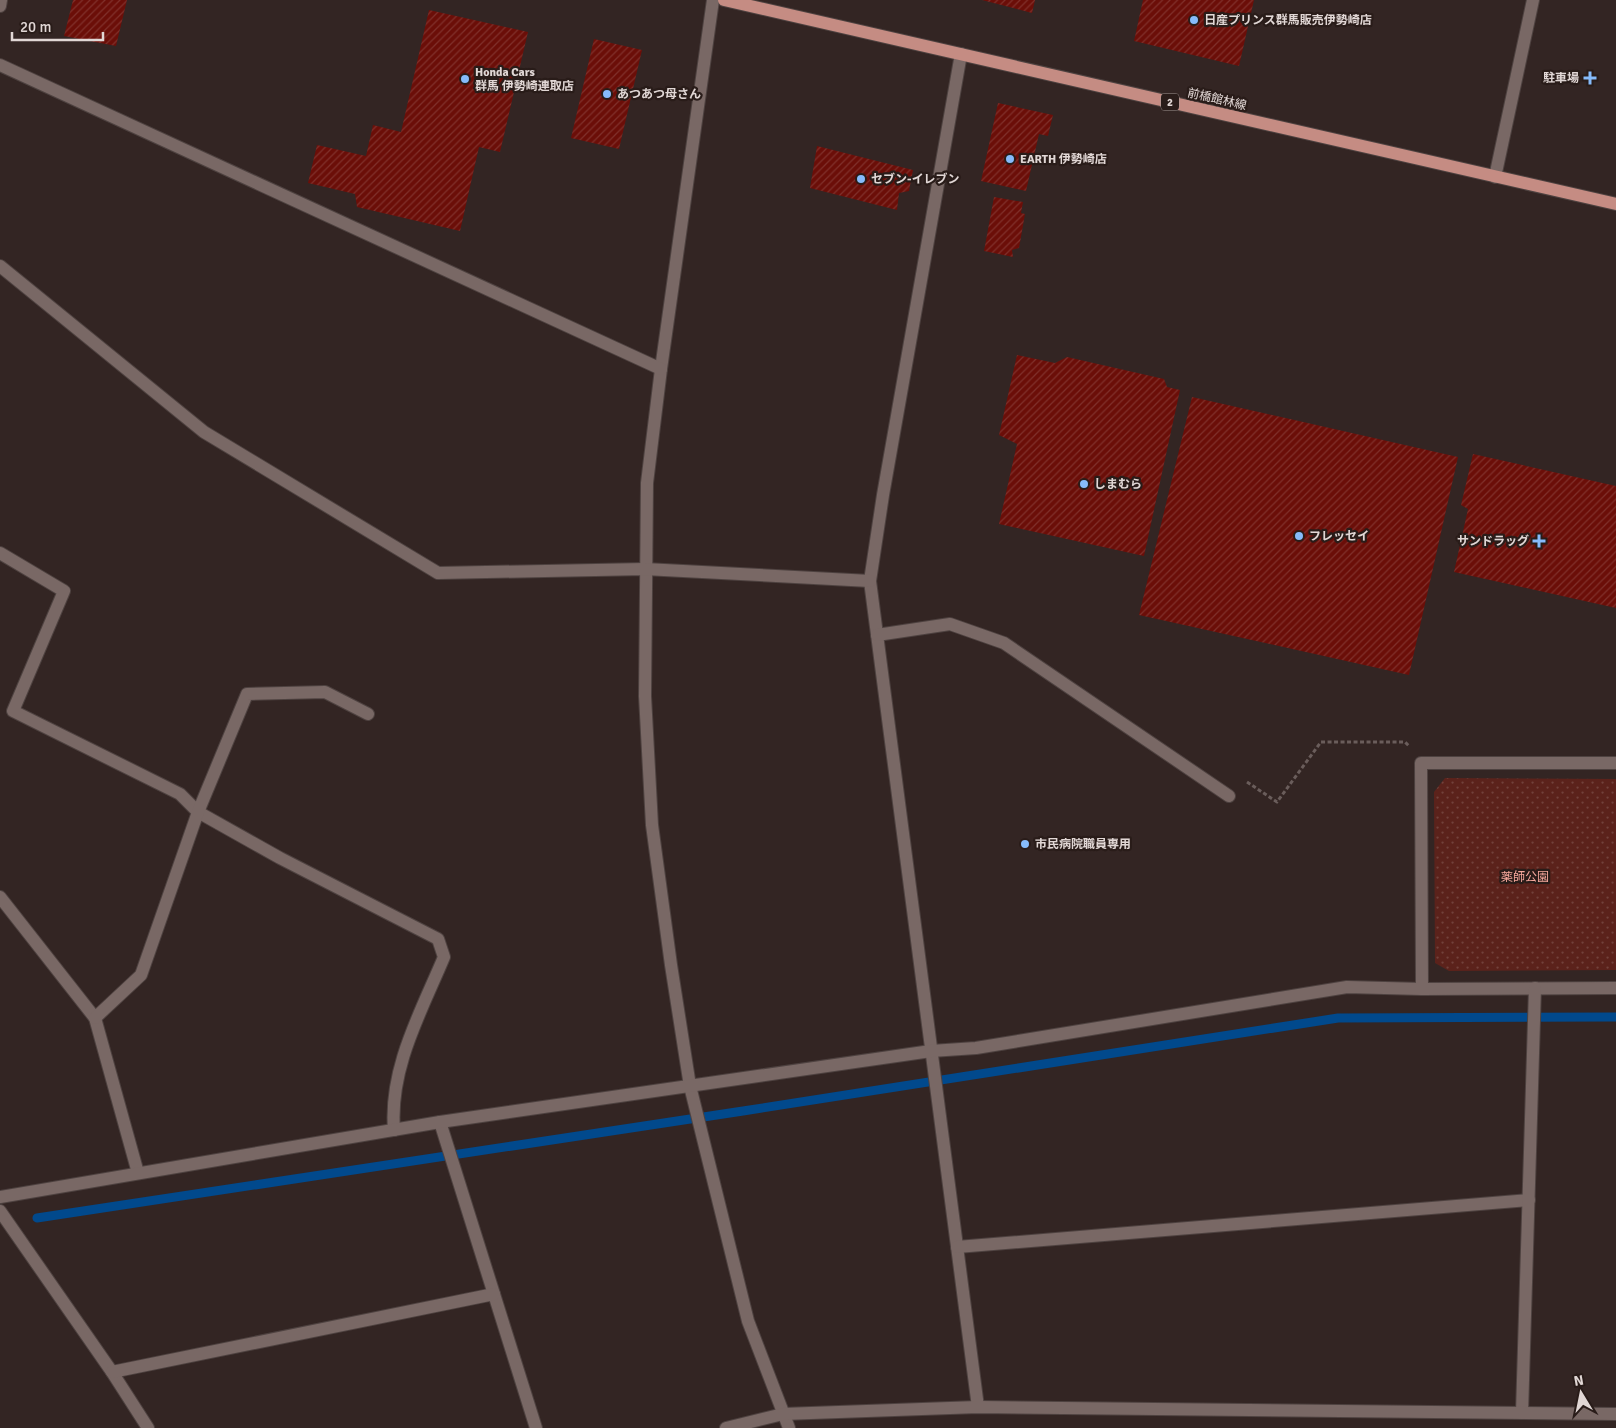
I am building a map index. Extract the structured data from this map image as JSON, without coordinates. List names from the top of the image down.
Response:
{
  "streets": {
    "main road": ["前橋館林線", "2"]
  },
  "parks": ["薬師公園"],
  "places": {
    "other": [
      "日産プリンス群馬販売伊勢崎店",
      "Honda Cars 群馬 伊勢崎連取店",
      "あつあつ母さん",
      "EARTH 伊勢崎店",
      "セブン-イレブン",
      "しまむら",
      "フレッセイ",
      "市民病院職員専用"
    ],
    "health": ["駐車場", "サンドラッグ"]
  },
  "scale_bar": "20 m",
  "north": "top"
}
